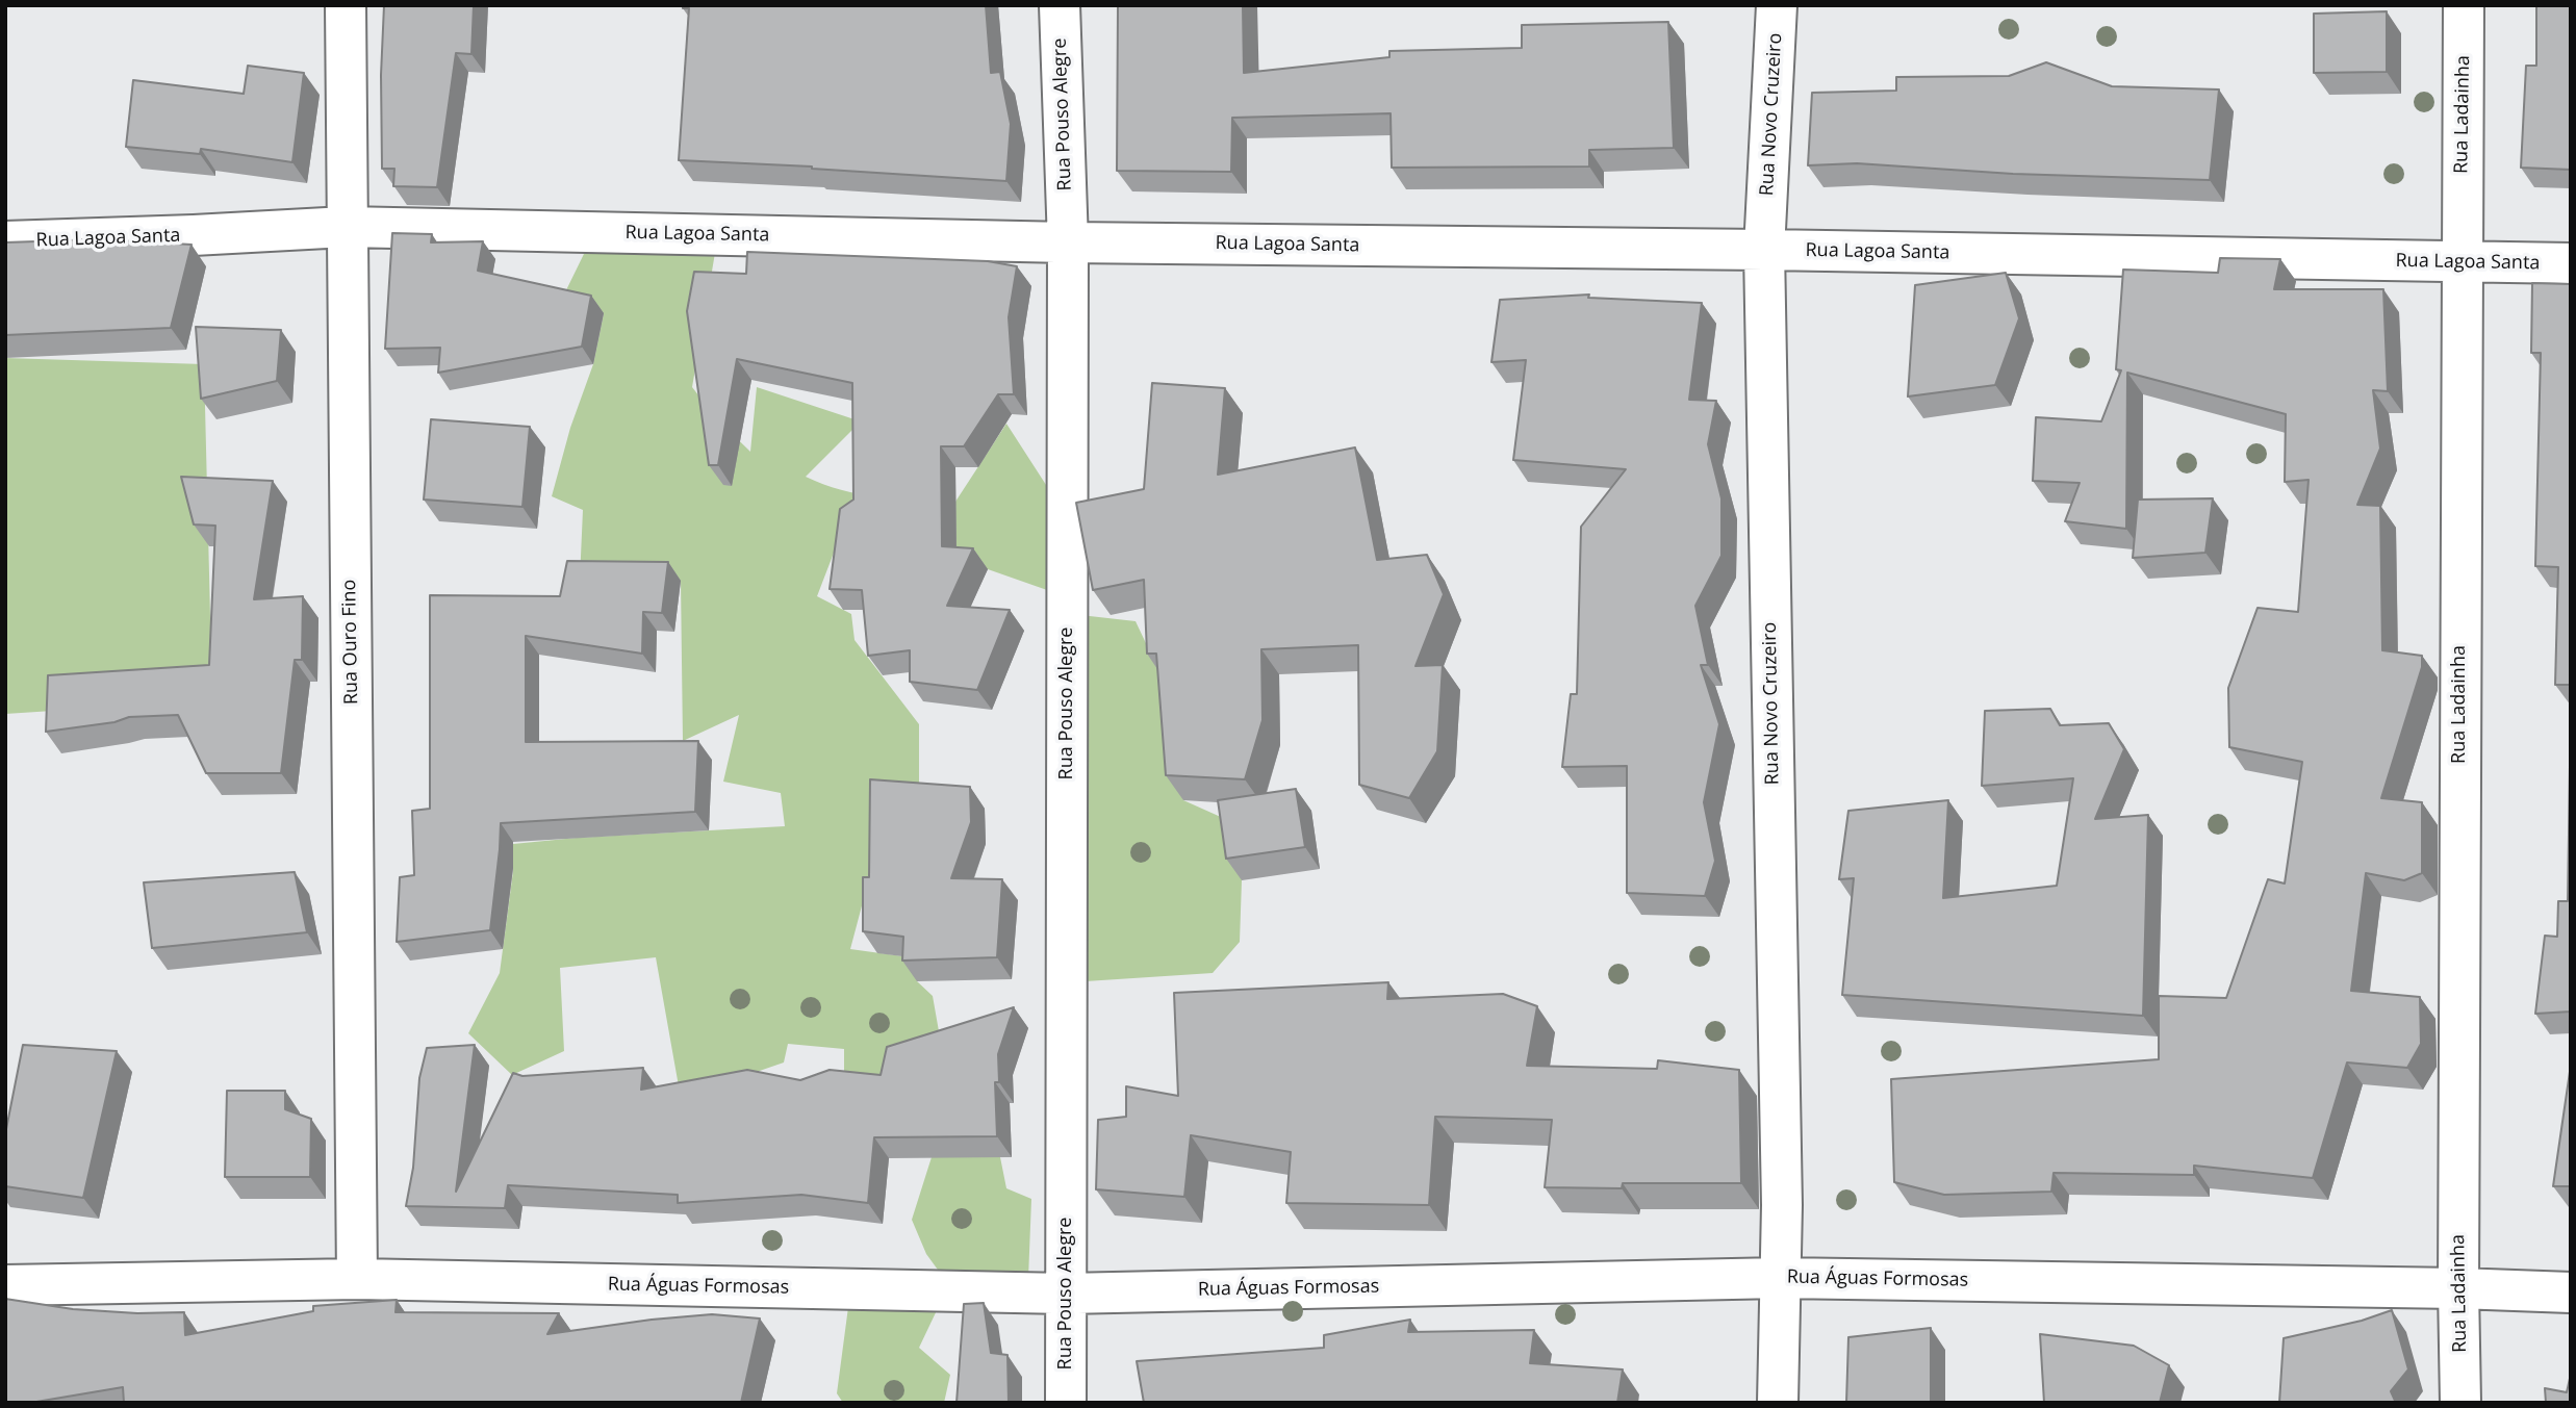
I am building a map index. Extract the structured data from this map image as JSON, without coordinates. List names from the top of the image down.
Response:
{
  "streets": {
    "street": [
      "Rua Pouso Alegre",
      "Rua Novo Cruzeiro",
      "Rua Ladainha",
      "Rua Lagoa Santa",
      "Rua Ouro Fino",
      "Rua Águas Formosas"
    ]
  },
  "crossings": [
    ["Rua Pouso Alegre", "Rua Lagoa Santa"],
    ["Rua Pouso Alegre", "Rua Águas Formosas"],
    ["Rua Novo Cruzeiro", "Rua Lagoa Santa"],
    ["Rua Novo Cruzeiro", "Rua Águas Formosas"],
    ["Rua Ladainha", "Rua Lagoa Santa"],
    ["Rua Ladainha", "Rua Águas Formosas"],
    ["Rua Lagoa Santa", "Rua Ouro Fino"],
    ["Rua Ouro Fino", "Rua Águas Formosas"]
  ]
}
